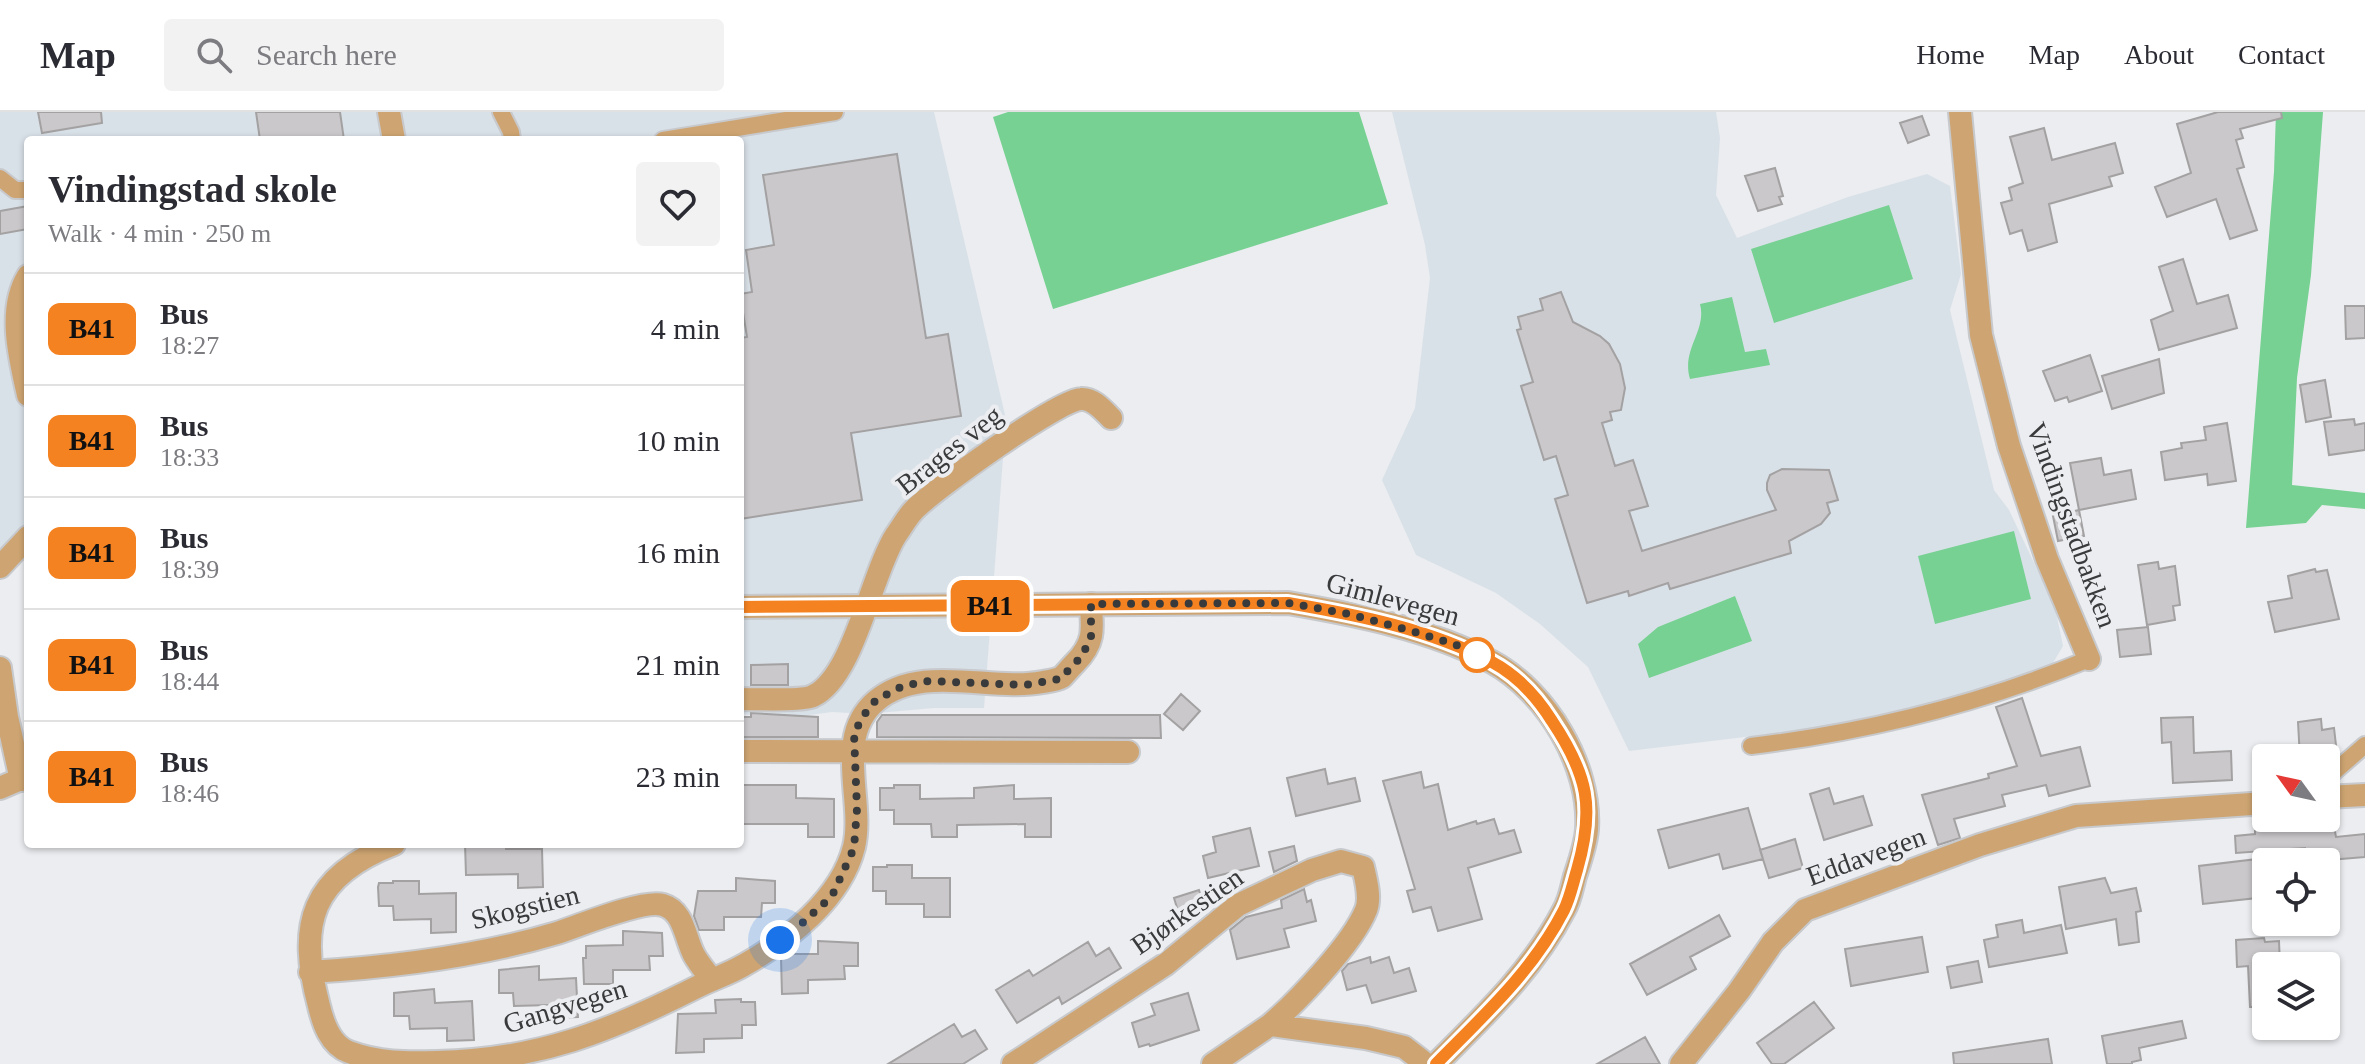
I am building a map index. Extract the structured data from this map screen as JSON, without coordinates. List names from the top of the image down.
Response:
{
  "streets": {
    "street": [
      "Brages veg",
      "Vindingstadbakken",
      "Gimlevegen",
      "Eddavegen",
      "Skogstien",
      "Bjørkestien",
      "Gangvegen"
    ]
  },
  "crossings": [
    ["Brages veg", "Gimlevegen"],
    ["Gimlevegen", "Gangvegen"],
    ["Skogstien", "Gangvegen"]
  ],
  "lines": ["bus line B41"],
  "north": "top left",
  "page": {
    "header": "Map",
    "search": "Search here",
    "nav": [
      "Home",
      "Map",
      "About",
      "Contact"
    ],
    "on_map": "B41",
    "heading": ["Vindingstad skole", "Walk · 4 min · 250 m"],
    "list": [
      {
        "mark": "B41",
        "name": "Bus",
        "note": "18:27",
        "value": "4 min"
      },
      {
        "mark": "B41",
        "name": "Bus",
        "note": "18:33",
        "value": "10 min"
      },
      {
        "mark": "B41",
        "name": "Bus",
        "note": "18:39",
        "value": "16 min"
      },
      {
        "mark": "B41",
        "name": "Bus",
        "note": "18:44",
        "value": "21 min"
      },
      {
        "mark": "B41",
        "name": "Bus",
        "note": "18:46",
        "value": "23 min"
      }
    ]
  }
}
